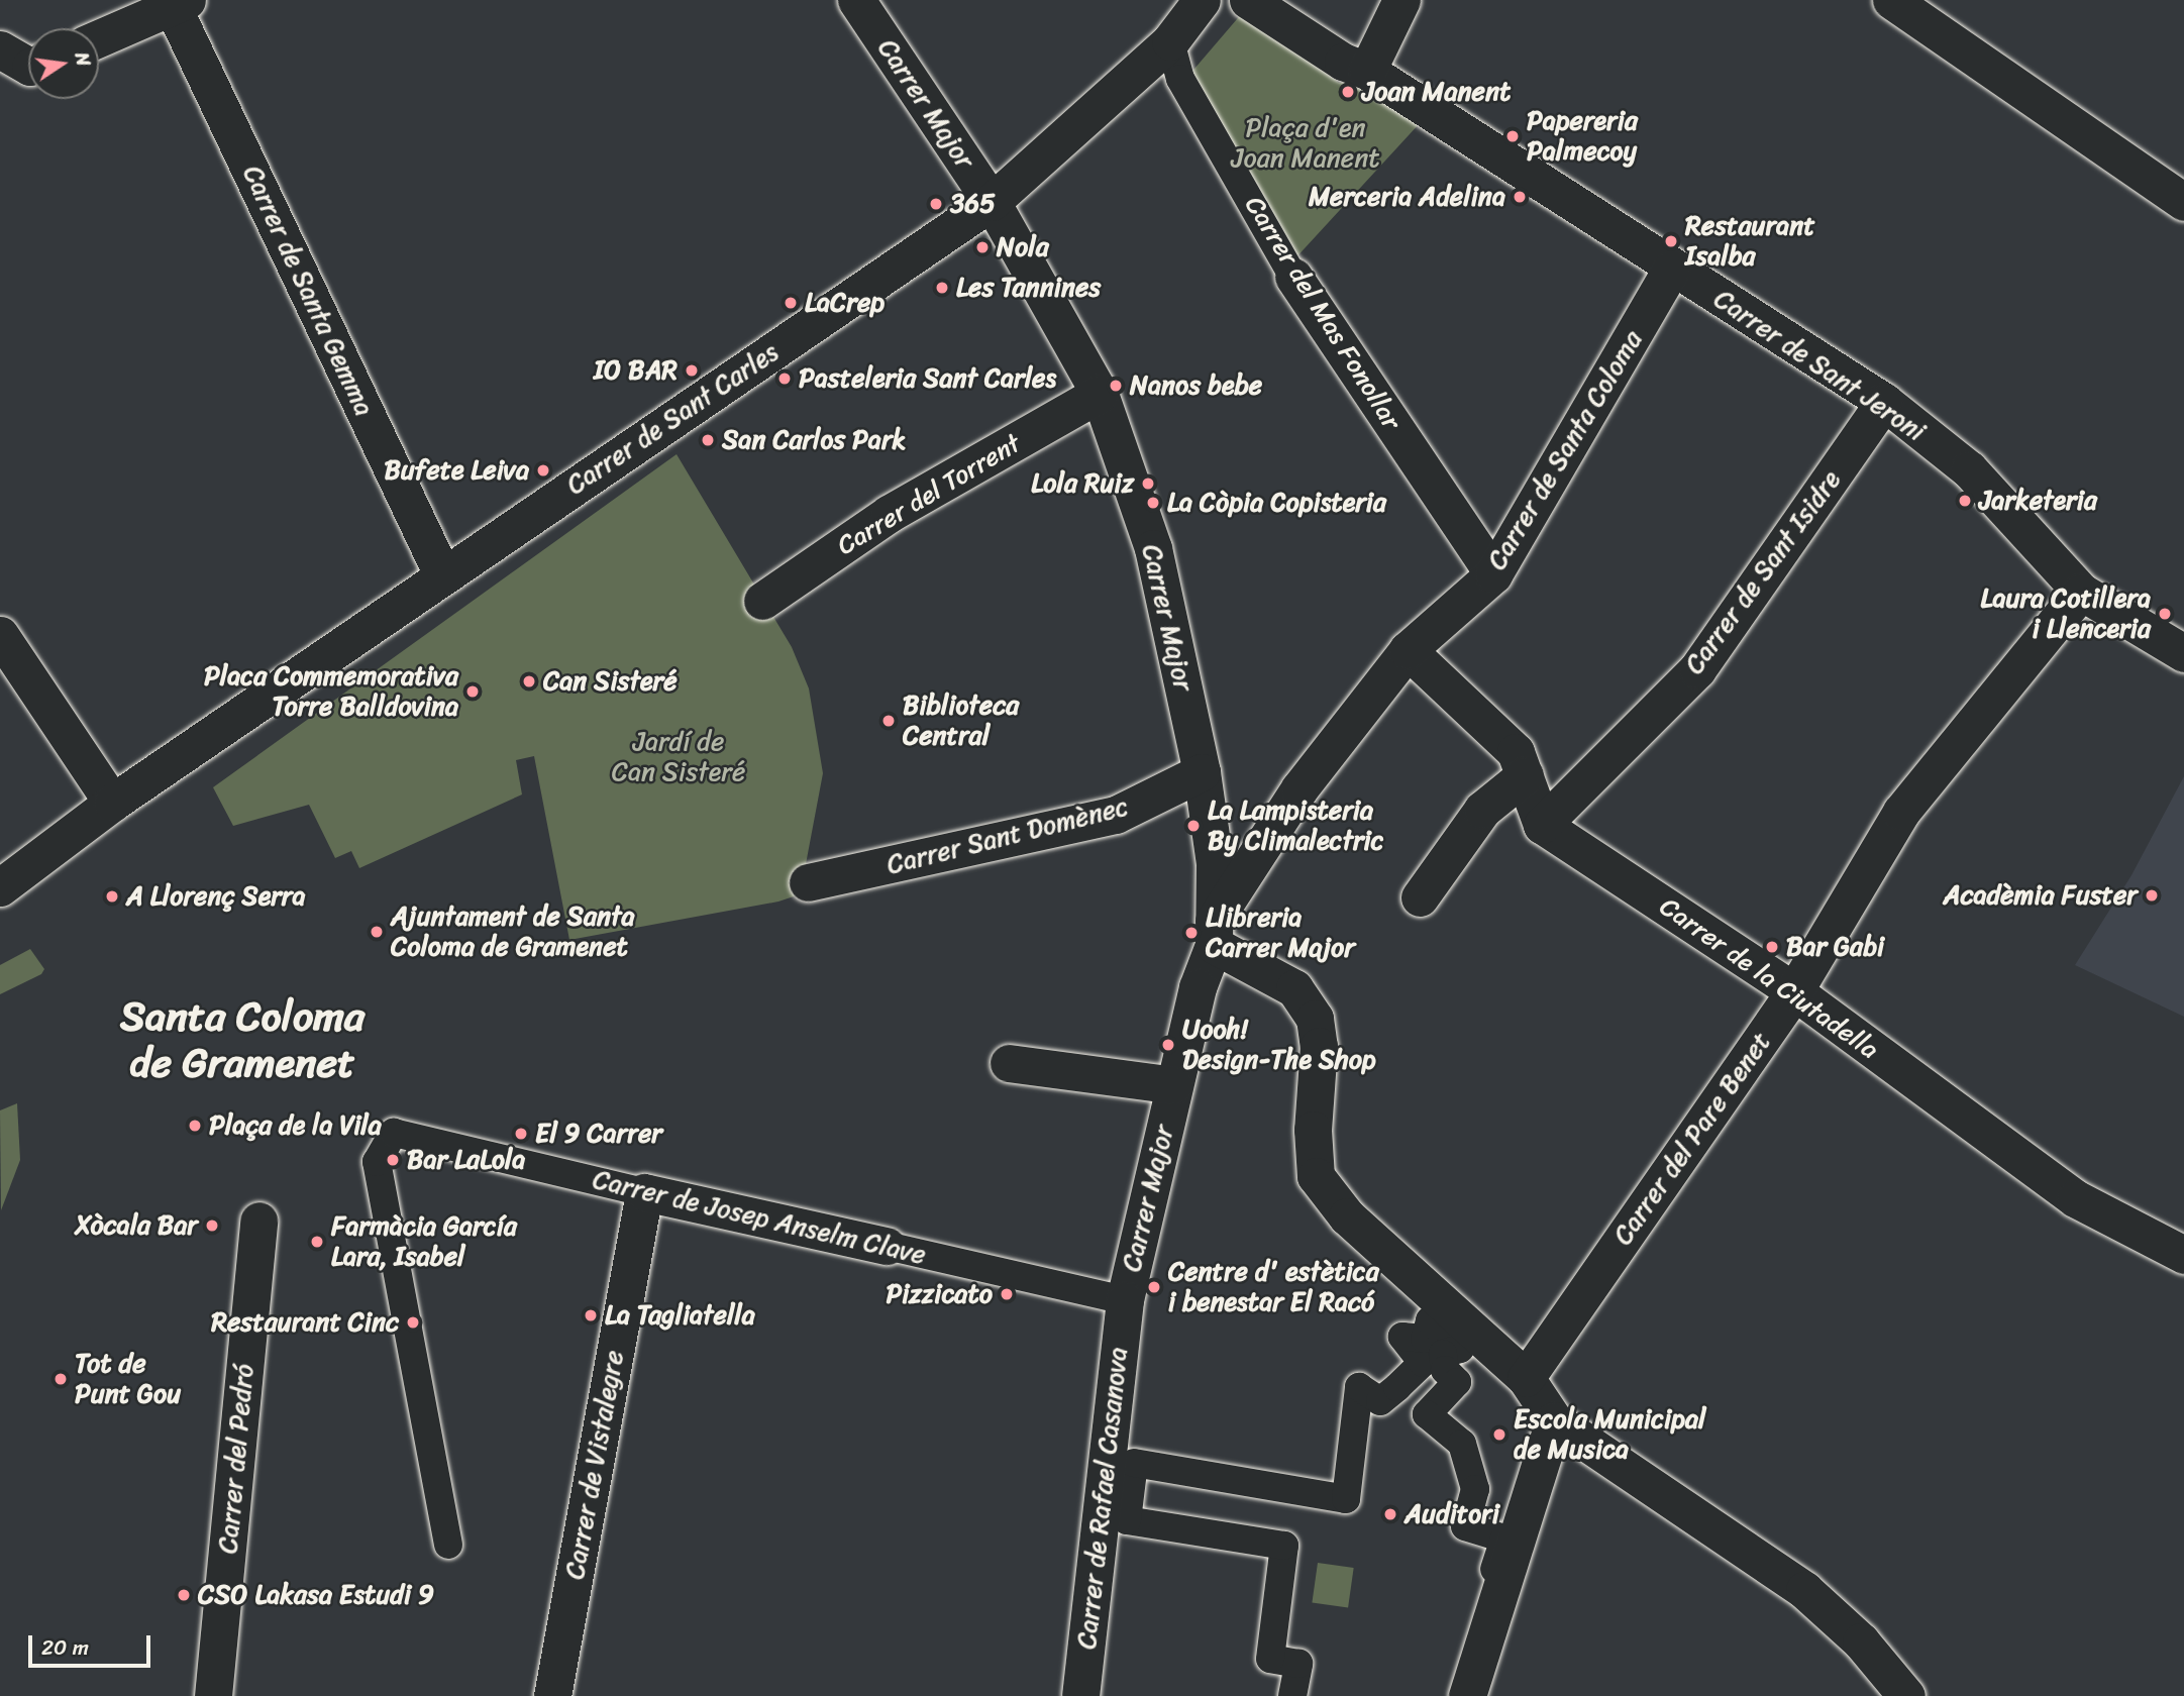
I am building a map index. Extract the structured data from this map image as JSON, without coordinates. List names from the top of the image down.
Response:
{
  "streets": {
    "street": [
      "Carrer Major",
      "Carrer de Santa Gemma",
      "Carrer del Mas Fonollar",
      "Carrer de Sant Jeroni",
      "Carrer de Sant Carles",
      "Carrer de Santa Coloma",
      "Carrer del Torrent",
      "Carrer de Sant Isidre",
      "Carrer Sant Domènec",
      "Carrer de la Ciutadella",
      "Carrer del Pare Benet",
      "Carrer de Josep Anselm Clave",
      "Carrer del Pedró",
      "Carrer de Vistalegre",
      "Carrer de Rafael Casanova"
    ]
  },
  "crossings": [
    ["Carrer Major", "Carrer de Sant Carles"],
    ["Carrer Major", "Carrer de Santa Coloma"],
    ["Carrer Major", "Carrer del Torrent"],
    ["Carrer Major", "Carrer Sant Domènec"],
    ["Carrer Major", "Carrer de Josep Anselm Clave"],
    ["Carrer Major", "Carrer de Rafael Casanova"],
    ["Carrer de Santa Gemma", "Carrer de Sant Carles"],
    ["Carrer del Mas Fonollar", "Carrer de Sant Carles"],
    ["Carrer del Mas Fonollar", "Carrer de Santa Coloma"],
    ["Carrer de Sant Jeroni", "Carrer de Santa Coloma"],
    ["Carrer de Sant Jeroni", "Carrer de Sant Isidre"],
    ["Carrer de Sant Jeroni", "Carrer del Pare Benet"],
    ["Carrer de Sant Isidre", "Carrer de la Ciutadella"],
    ["Carrer de la Ciutadella", "Carrer del Pare Benet"],
    ["Carrer de Josep Anselm Clave", "Carrer de Vistalegre"],
    ["Carrer de Josep Anselm Clave", "Carrer de Rafael Casanova"]
  ],
  "districts": ["Santa Coloma de Gramenet"],
  "parks": ["Plaça d'en Joan Manent", "Jardí de Can Sisteré"],
  "places": [
    "Joan Manent",
    "Papereria Palmecoy",
    "Merceria Adelina",
    "365",
    "Restaurant Isalba",
    "Nola",
    "Les Tannines",
    "LaCrep",
    "IO BAR",
    "Pasteleria Sant Carles",
    "Nanos bebe",
    "San Carlos Park",
    "Bufete Leiva",
    "Lola Ruiz",
    "Jarketeria",
    "La Còpia Copisteria",
    "Laura Cotillera i Llenceria",
    "Can Sisteré",
    "Placa Commemorativa Torre Balldovina",
    "Biblioteca Central",
    "La Lampisteria By Climalectric",
    "Acadèmia Fuster",
    "A Llorenç Serra",
    "Ajuntament de Santa Coloma de Gramenet",
    "Llibreria Carrer Major",
    "Bar Gabi",
    "Uooh! Design-The Shop",
    "Plaça de la Vila",
    "El 9 Carrer",
    "Bar LaLola",
    "Xòcala Bar",
    "Farmàcia García Lara, Isabel",
    "Centre d' estètica i benestar El Racó",
    "Pizzicato",
    "La Tagliatella",
    "Restaurant Cinc",
    "Tot de Punt Gou",
    "Escola Municipal de Musica",
    "Auditori",
    "CSO Lakasa Estudi 9"
  ],
  "scale_bar": "20 m",
  "north": "right"
}
